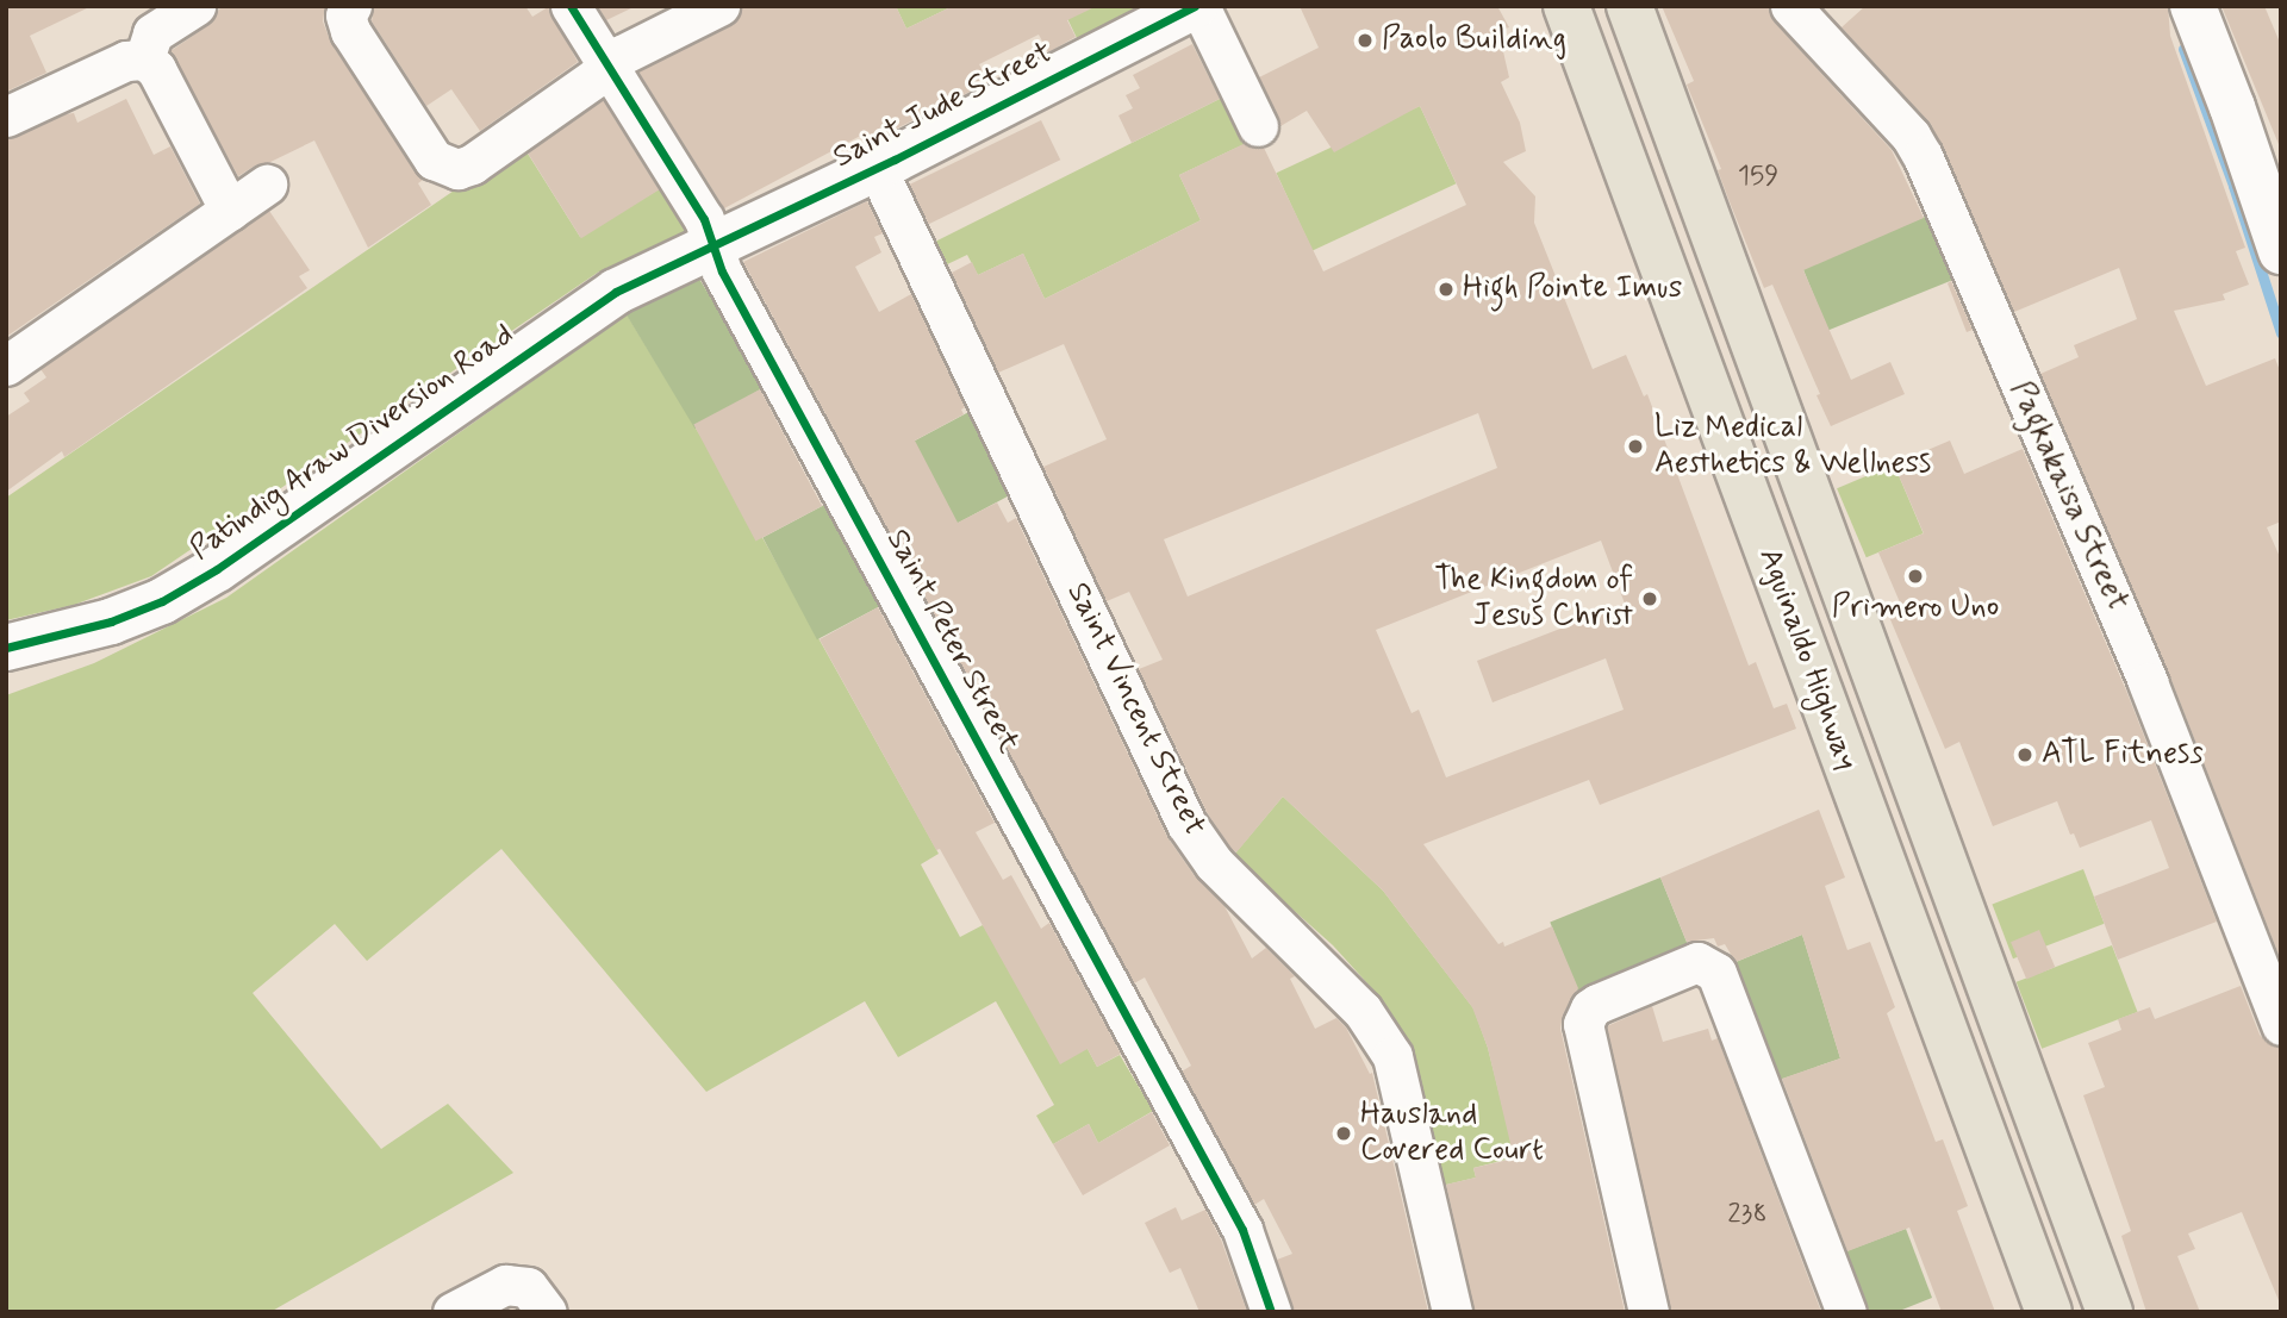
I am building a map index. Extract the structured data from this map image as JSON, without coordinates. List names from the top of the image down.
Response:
{
  "streets": {
    "highway": ["Aguinaldo Highway"],
    "street": [
      "Saint Jude Street",
      "Patindig Araw Diversion Road",
      "Pagkakaisa Street",
      "Saint Peter Street",
      "Saint Vincent Street"
    ]
  },
  "crossings": [
    ["Saint Jude Street", "Patindig Araw Diversion Road"],
    ["Saint Jude Street", "Saint Peter Street"],
    ["Saint Jude Street", "Saint Vincent Street"],
    ["Patindig Araw Diversion Road", "Saint Peter Street"]
  ],
  "places": [
    "Paolo Building",
    "High Pointe Imus",
    "Liz Medical Aesthetics & Wellness",
    "Primero Uno",
    "The Kingdom of Jesus Christ",
    "ATL Fitness",
    "Hausland Covered Court"
  ],
  "house_numbers": ["159", "238"]
}
